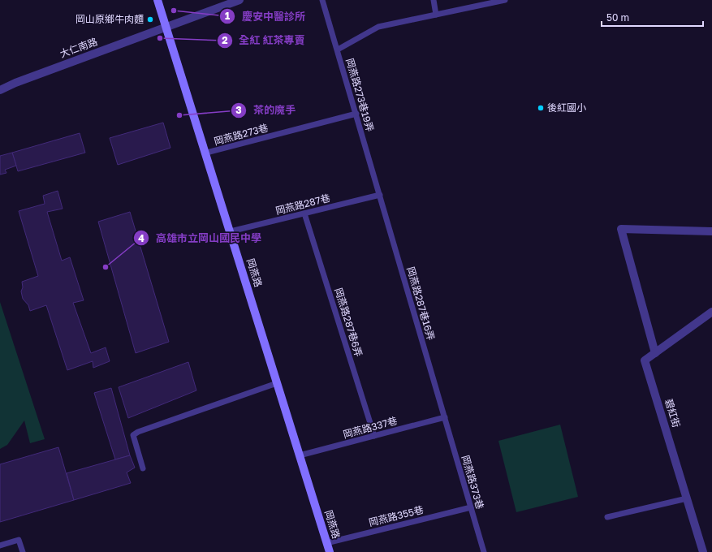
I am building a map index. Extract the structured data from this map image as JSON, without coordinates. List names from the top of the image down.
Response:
{
  "streets": {
    "street": ["大仁南路", "岡燕路", "碧紅街"],
    "lane": [
      "岡燕路273巷19弄",
      "岡燕路273巷",
      "岡燕路287巷",
      "岡燕路287巷16弄",
      "岡燕路287巷6弄",
      "岡燕路337巷",
      "岡燕路373巷",
      "岡燕路355巷"
    ]
  },
  "crossings": [
    ["大仁南路", "岡燕路"],
    ["岡燕路273巷19弄", "岡燕路273巷"],
    ["岡燕路273巷19弄", "岡燕路287巷"],
    ["岡燕路273巷19弄", "岡燕路287巷16弄"],
    ["岡燕路273巷", "岡燕路"],
    ["岡燕路287巷", "岡燕路"],
    ["岡燕路287巷", "岡燕路287巷16弄"],
    ["岡燕路287巷", "岡燕路287巷6弄"],
    ["岡燕路", "岡燕路337巷"],
    ["岡燕路", "岡燕路355巷"],
    ["岡燕路287巷16弄", "岡燕路337巷"],
    ["岡燕路287巷16弄", "岡燕路373巷"],
    ["岡燕路287巷6弄", "岡燕路337巷"],
    ["岡燕路337巷", "岡燕路373巷"],
    ["岡燕路373巷", "岡燕路355巷"]
  ],
  "places": [
    "慶安中醫診所",
    "岡山原鄉牛肉麵",
    "全紅 紅茶專賣",
    "後紅國小",
    "茶的魔手",
    "高雄市立岡山國民中學"
  ],
  "scale_bar": "50 m"
}
